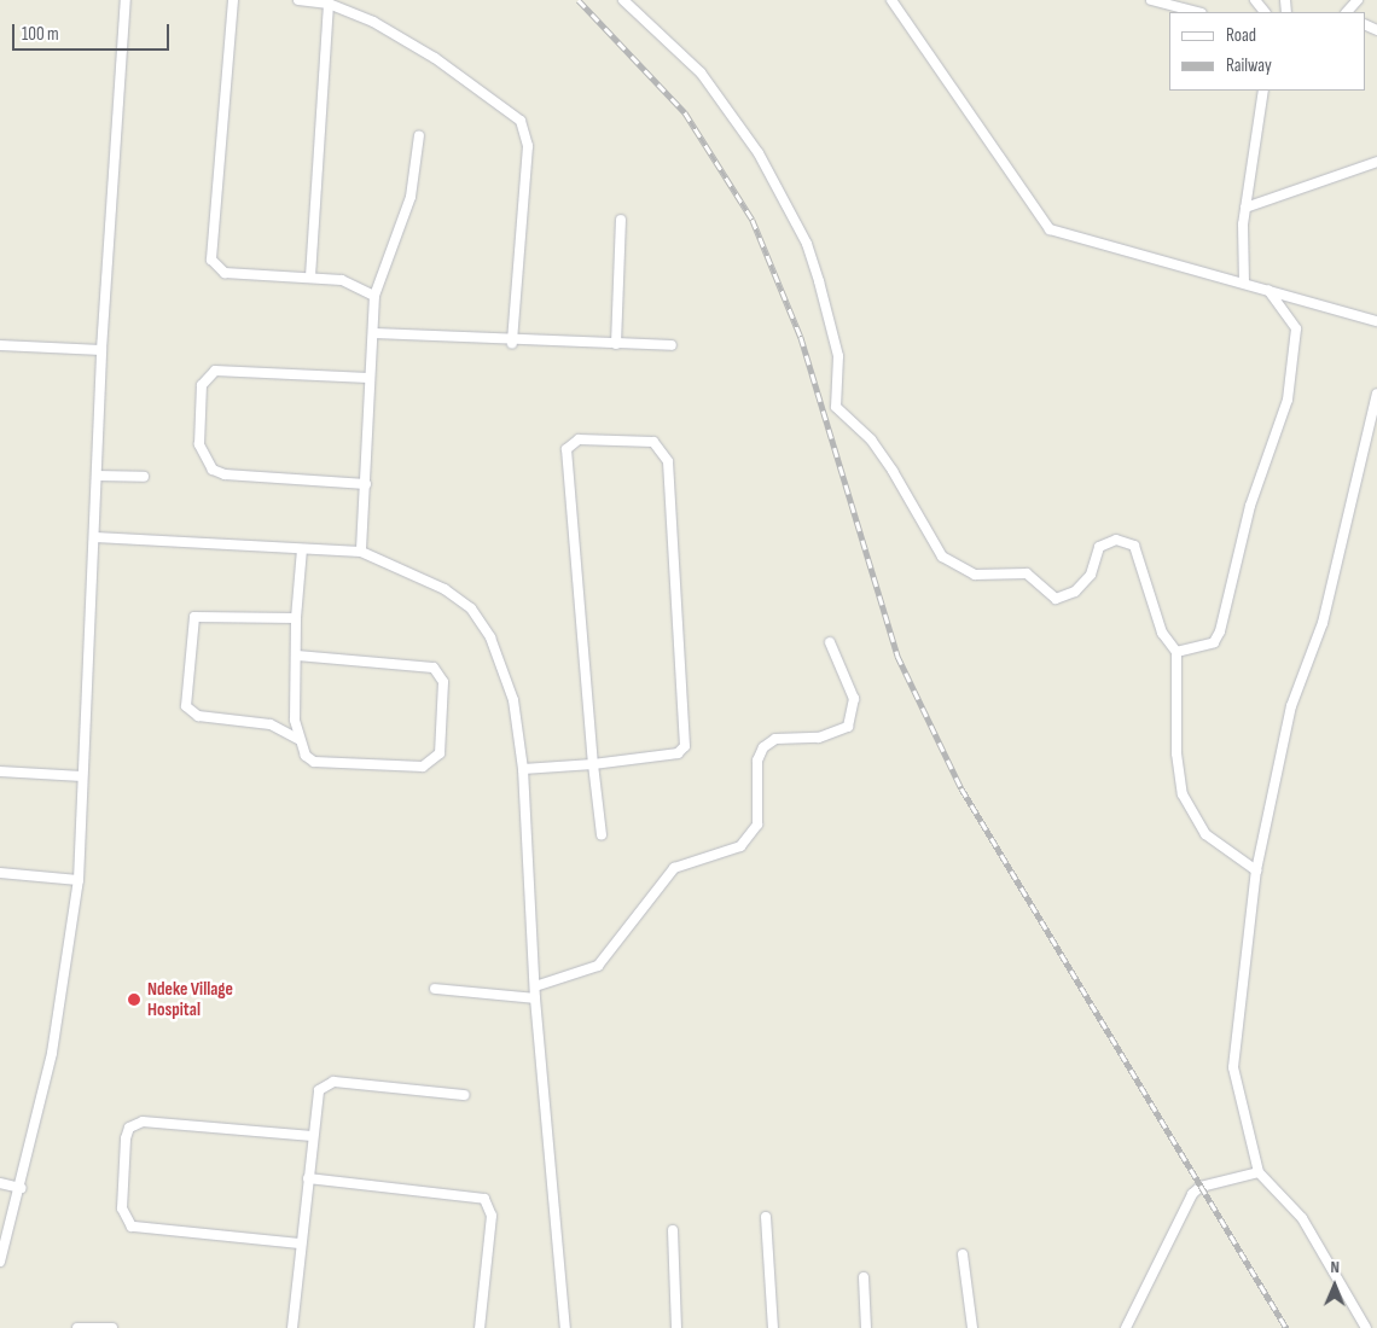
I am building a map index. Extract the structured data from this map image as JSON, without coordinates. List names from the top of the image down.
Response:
{
  "places": ["Ndeke Village Hospital"],
  "legend": ["Road", "Railway"],
  "scale_bar": "100 m",
  "north": "top"
}
